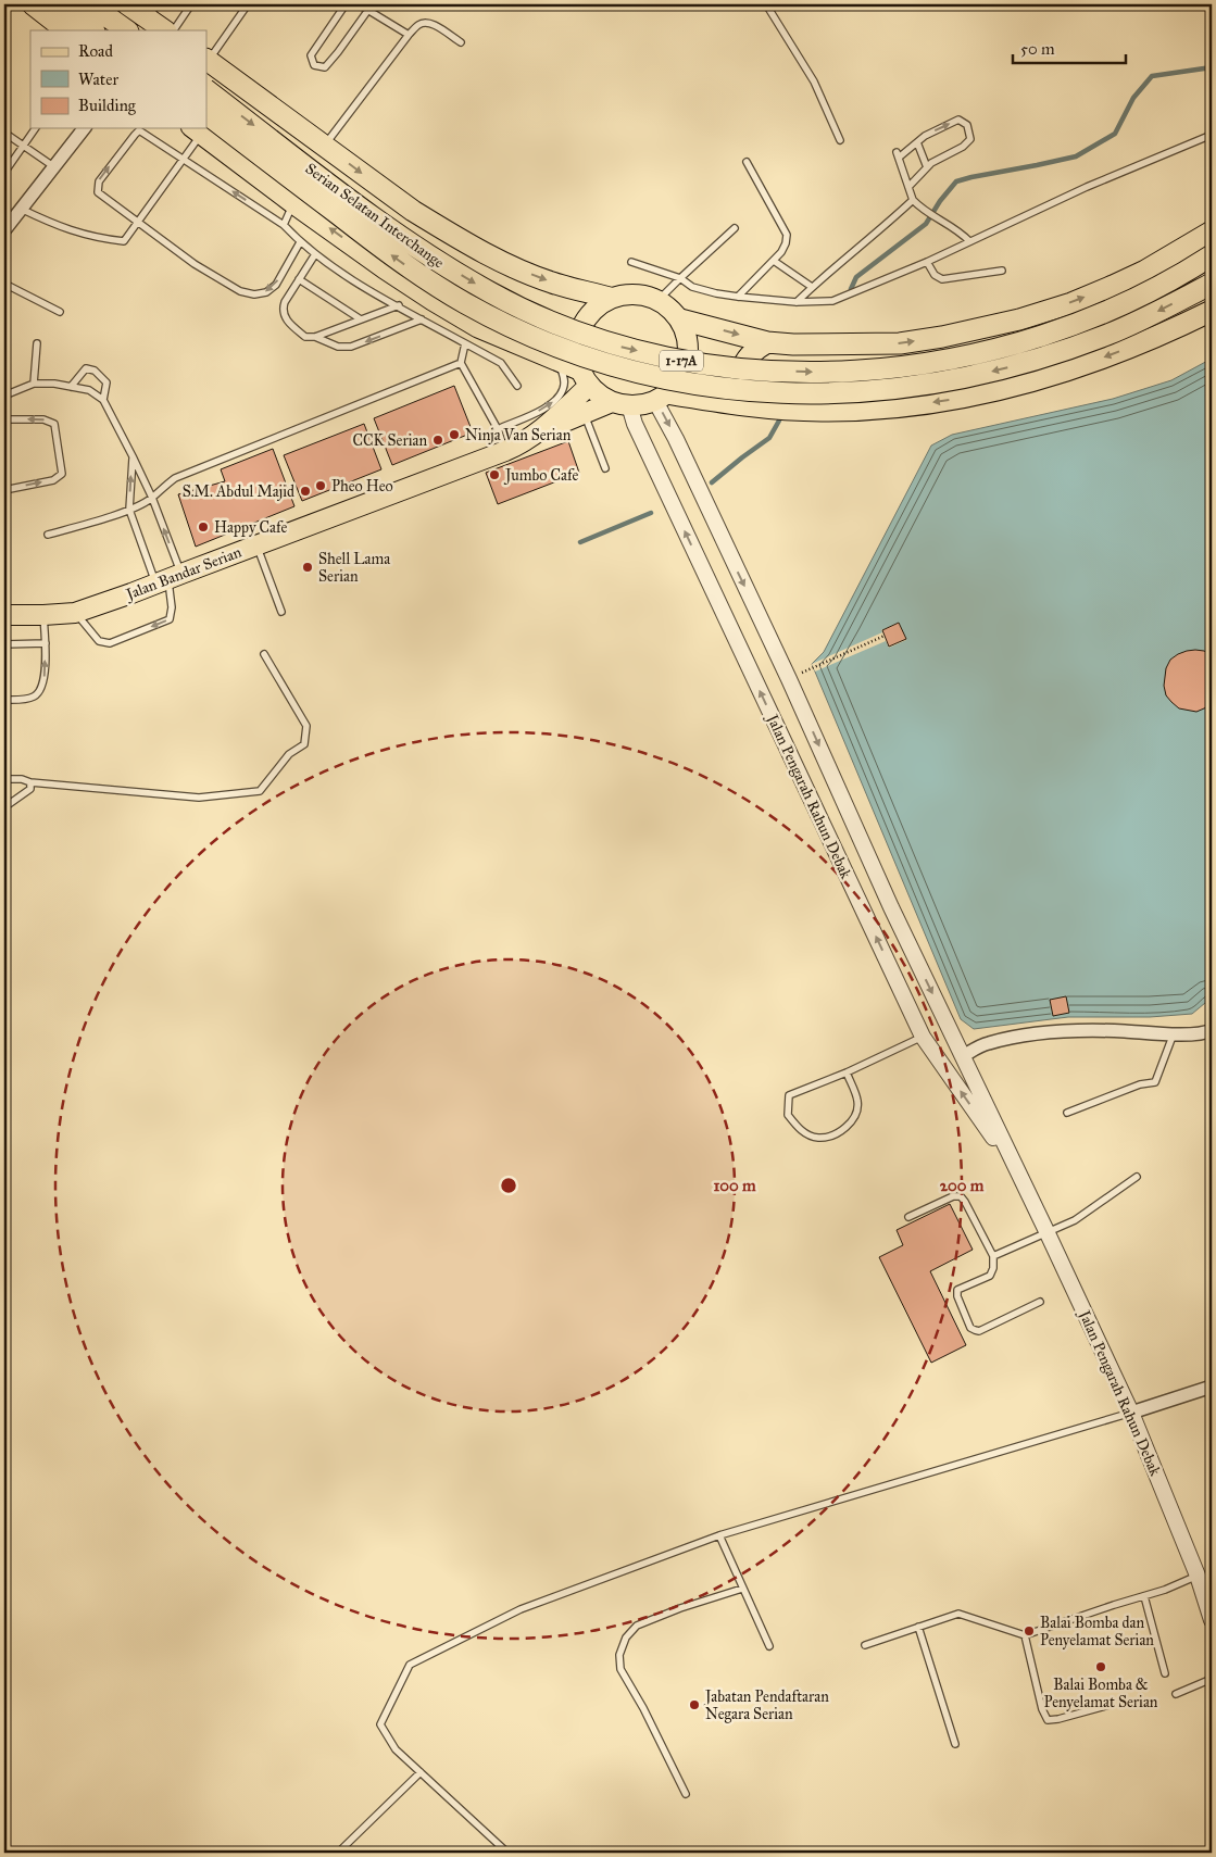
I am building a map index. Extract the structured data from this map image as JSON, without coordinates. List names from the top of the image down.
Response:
{
  "streets": {
    "highway": ["Serian Selatan Interchange", "1-17A"],
    "main road": ["Jalan Bandar Serian"],
    "street": ["Jalan Pengarah Rahun Debak"]
  },
  "crossings": [
    ["1-17A", "Jalan Bandar Serian"],
    ["1-17A", "Jalan Pengarah Rahun Debak"],
    ["Jalan Bandar Serian", "Jalan Pengarah Rahun Debak"]
  ],
  "places": [
    "Ninja Van Serian",
    "CCK Serian",
    "Jumbo Cafe",
    "Pheo Heo",
    "S.M. Abdul Majid",
    "Happy Cafe",
    "Shell Lama Serian",
    "Balai Bomba dan Penyelamat Serian",
    "Balai Bomba & Penyelamat Serian",
    "Jabatan Pendaftaran Negara Serian"
  ],
  "legend": ["Road", "Water", "Building"],
  "scale_bar": "50 m",
  "rings": ["100 m", "200 m"]
}
